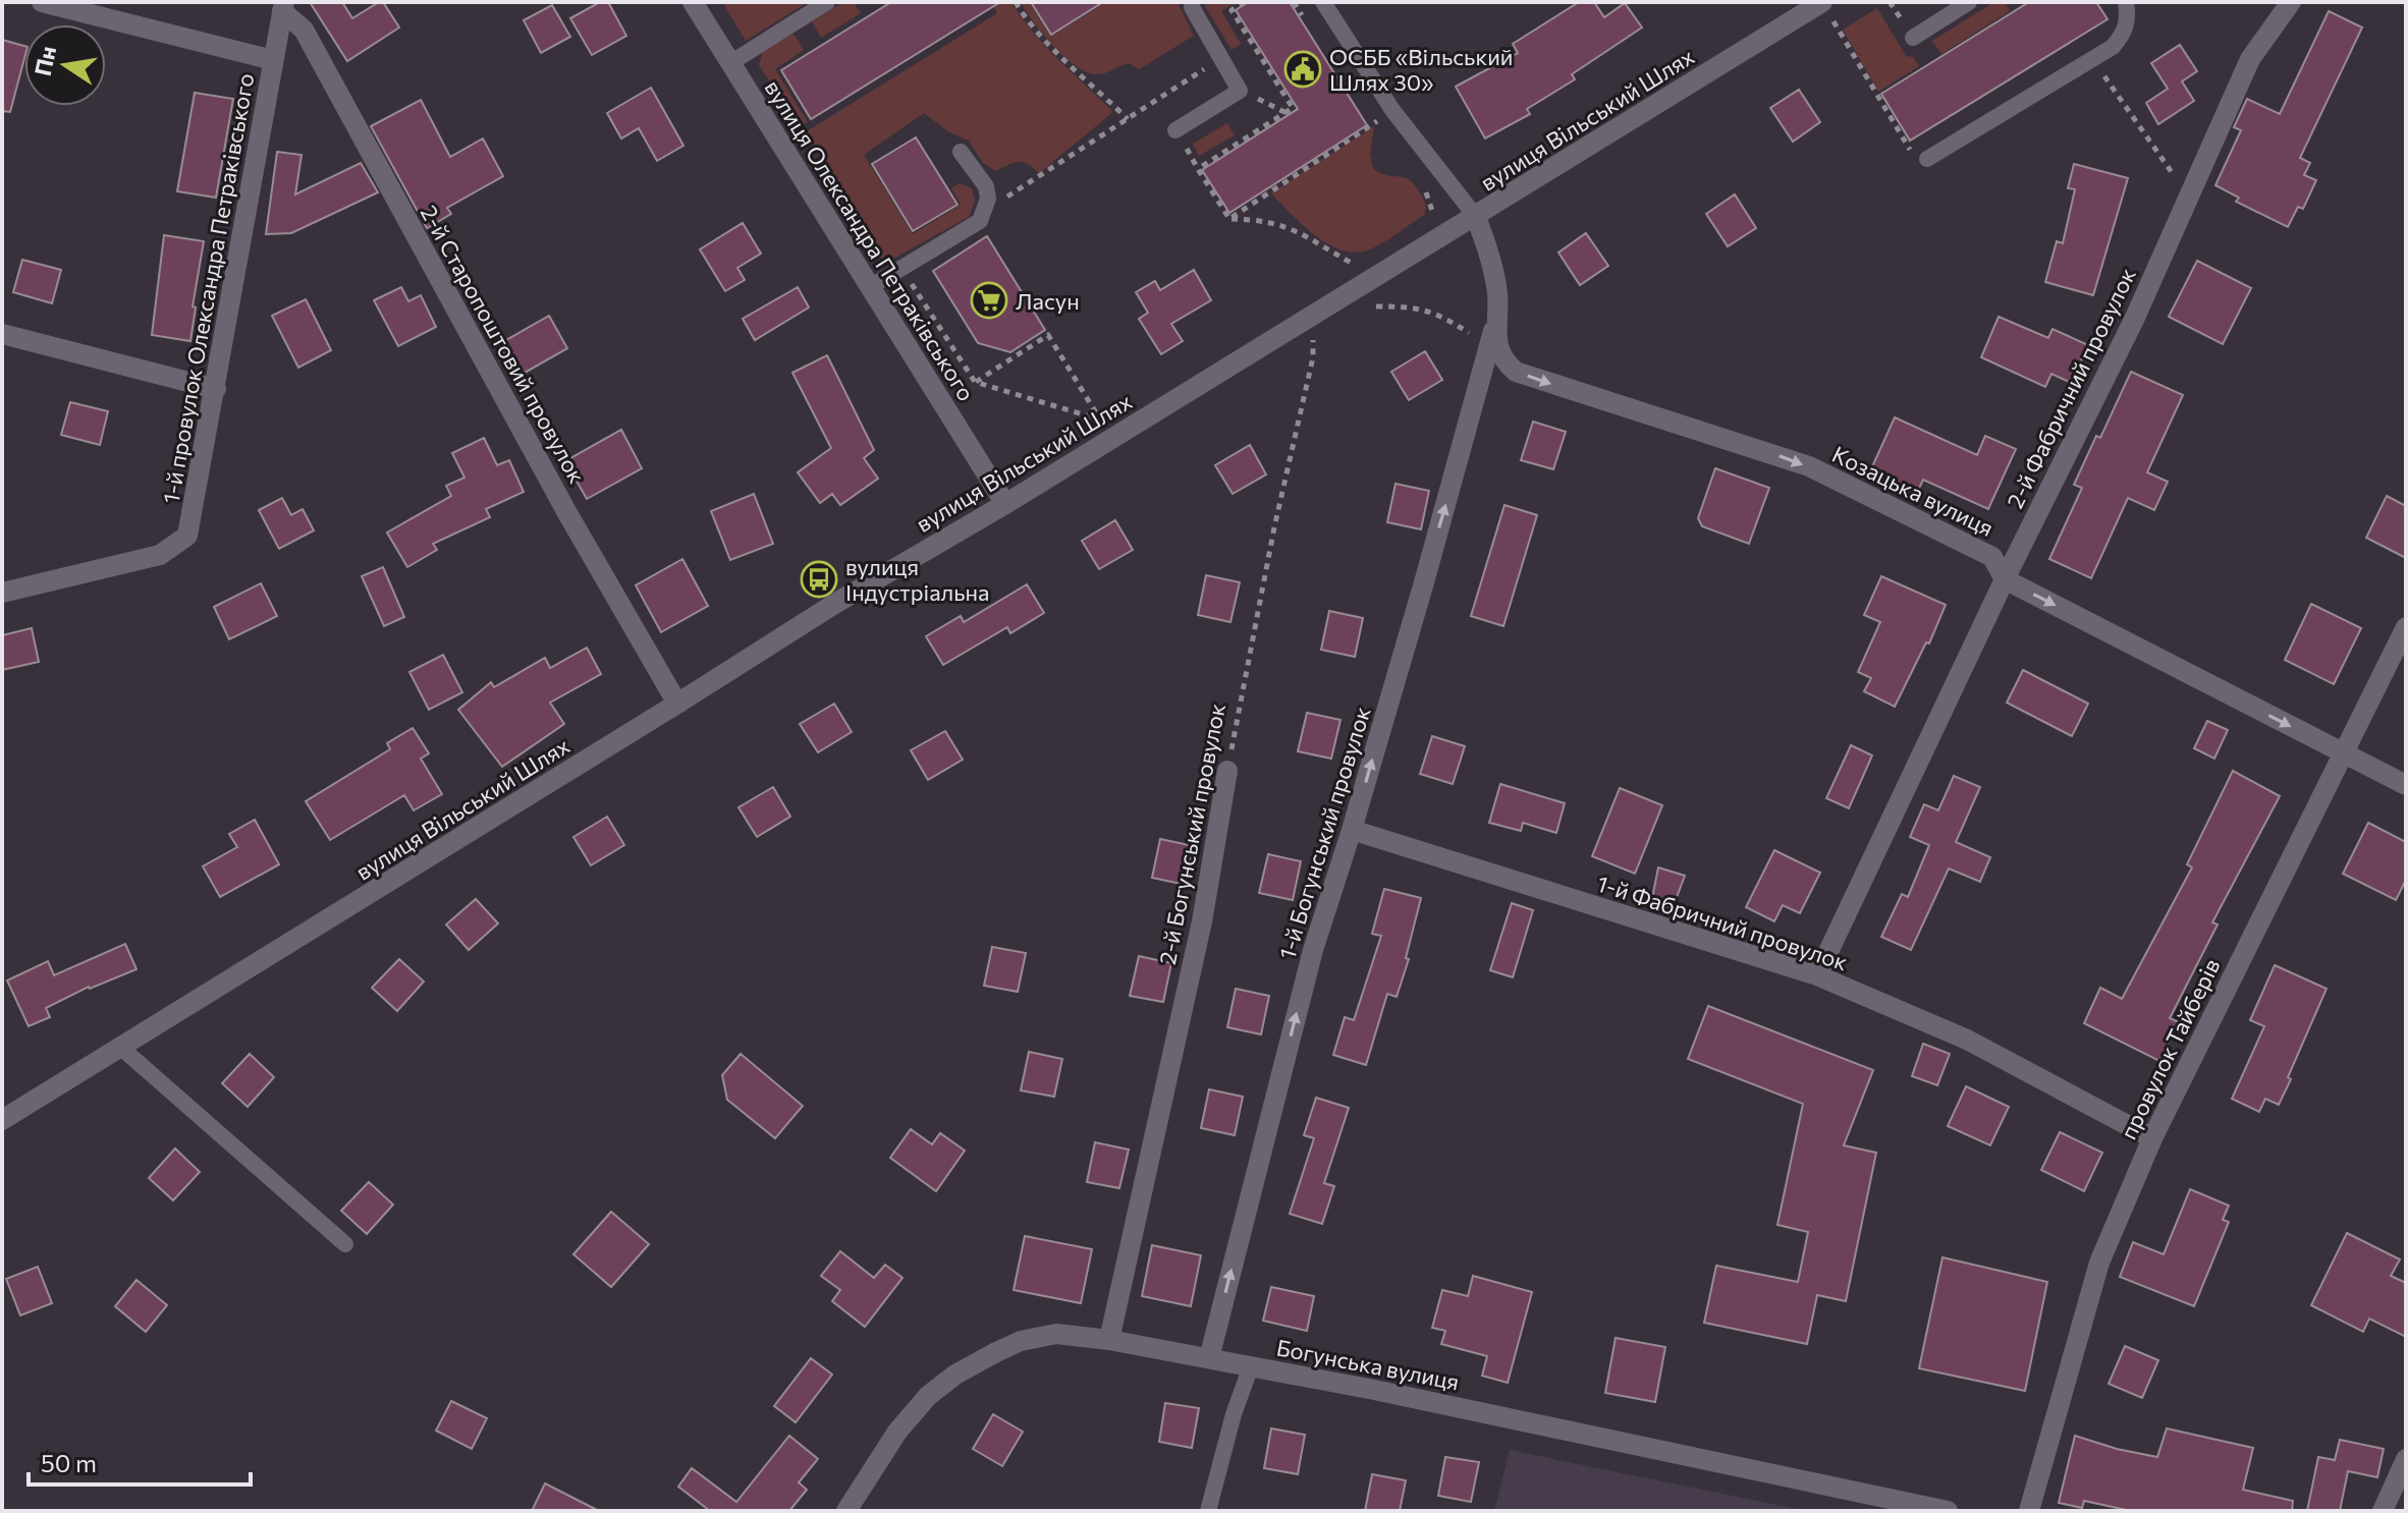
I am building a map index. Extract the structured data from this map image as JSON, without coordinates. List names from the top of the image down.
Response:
{
  "streets": {
    "street": [
      "вулиця Вільський Шлях",
      "вулиця Олександра Петраківського",
      "1-й провулок Олександра Петраківського",
      "2-й Старопоштовий провулок",
      "2-й Фабричний провулок",
      "Козацька вулиця",
      "1-й Богунський провулок",
      "2-й Богунський провулок",
      "1-й Фабричний провулок",
      "провулок Тайберів",
      "Богунська вулиця"
    ]
  },
  "crossings": [
    ["вулиця Вільський Шлях", "вулиця Олександра Петраківського"],
    ["вулиця Вільський Шлях", "2-й Старопоштовий провулок"],
    ["вулиця Вільський Шлях", "Козацька вулиця"],
    ["1-й провулок Олександра Петраківського", "2-й Старопоштовий провулок"],
    ["2-й Фабричний провулок", "Козацька вулиця"],
    ["2-й Фабричний провулок", "1-й Фабричний провулок"],
    ["Козацька вулиця", "1-й Богунський провулок"],
    ["Козацька вулиця", "провулок Тайберів"],
    ["1-й Богунський провулок", "1-й Фабричний провулок"],
    ["1-й Богунський провулок", "Богунська вулиця"],
    ["2-й Богунський провулок", "Богунська вулиця"],
    ["1-й Фабричний провулок", "провулок Тайберів"]
  ],
  "one_way": ["Козацька вулиця", "1-й Богунський провулок"],
  "places": {
    "public building": ["ОСББ «Вільський Шлях 30»"],
    "supermarket": ["Ласун"],
    "bus stop": ["вулиця Індустріальна"]
  },
  "scale_bar": "50 m",
  "north": "left"
}
